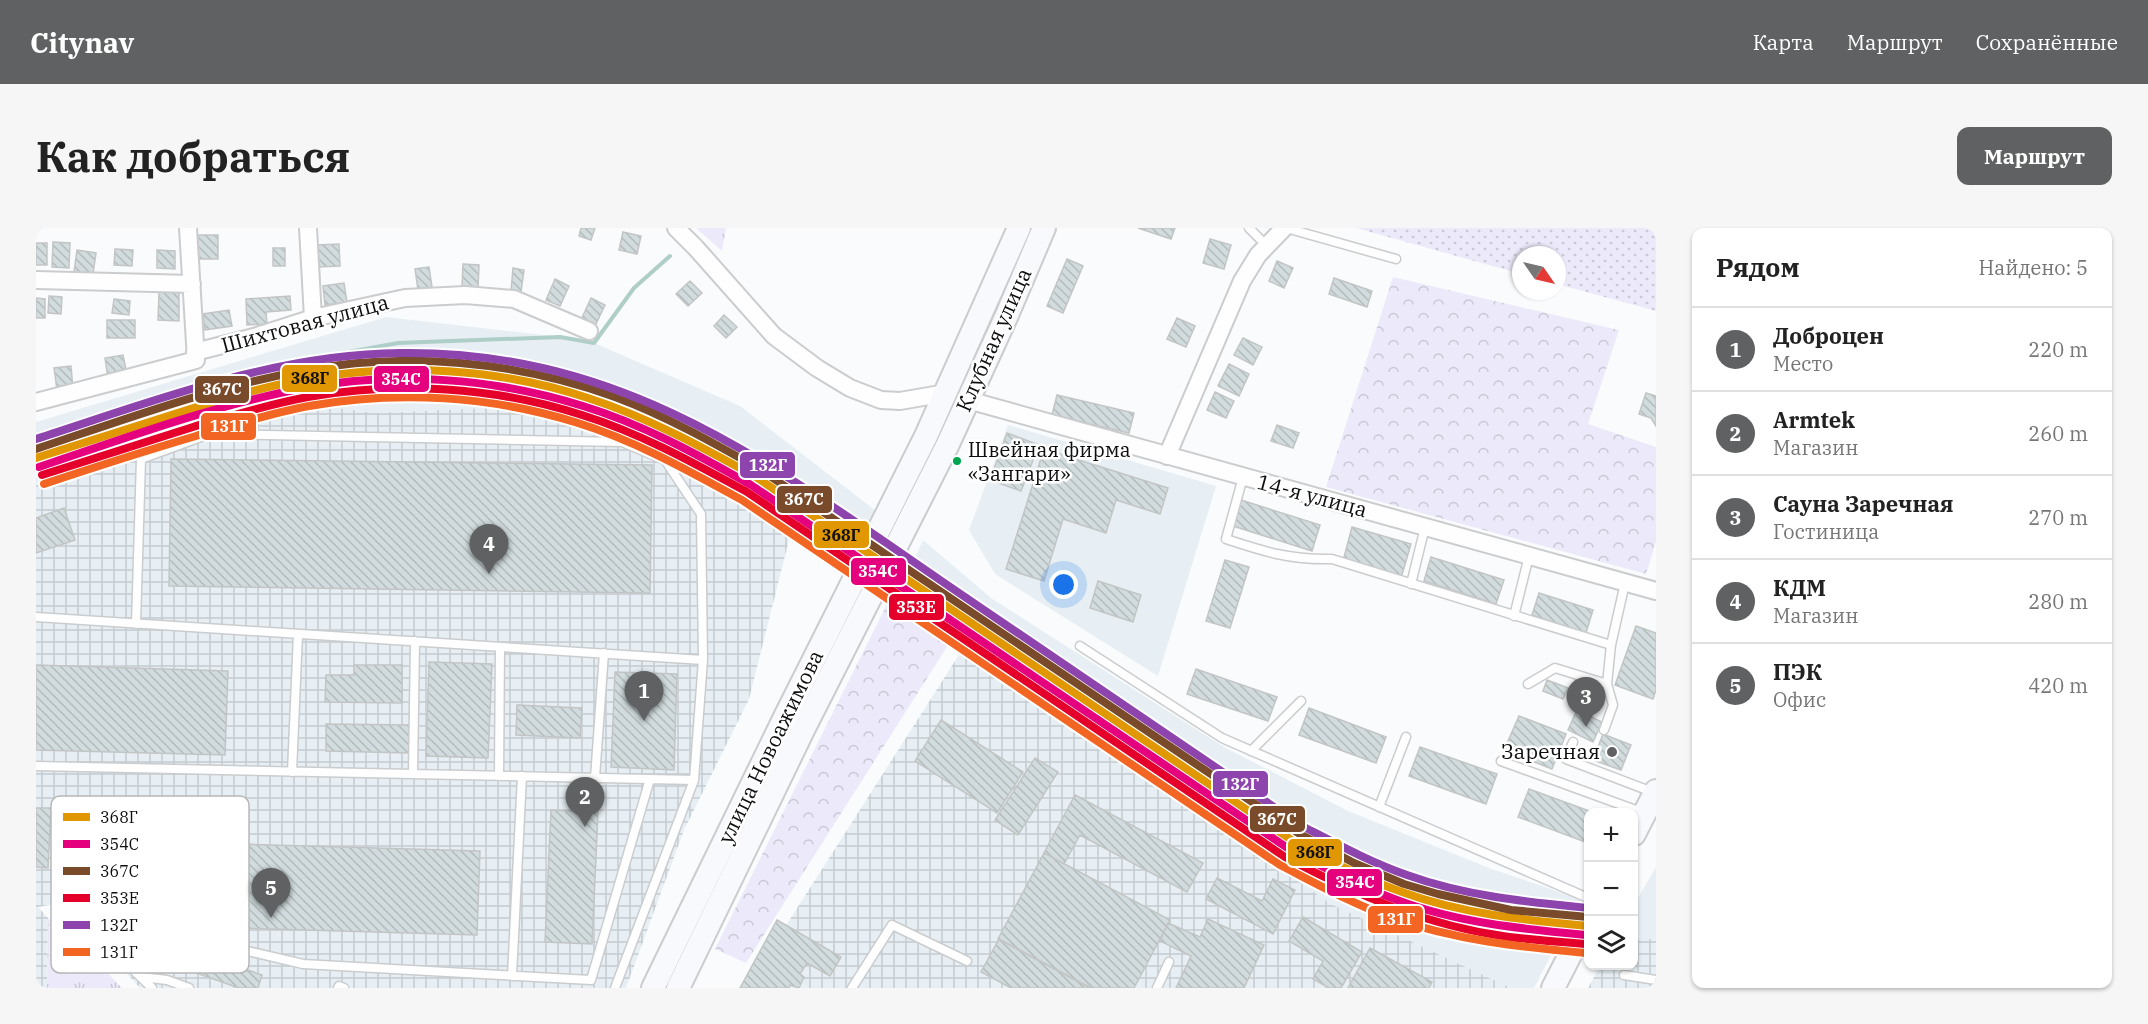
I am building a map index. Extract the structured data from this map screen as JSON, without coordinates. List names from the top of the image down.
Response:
{
  "streets": {
    "main road": ["Клубная улица", "улица Новоажимова"],
    "street": ["Шихтовая улица", "14-я улица"]
  },
  "crossings": [
    ["Клубная улица", "14-я улица"],
    ["Клубная улица", "улица Новоажимова"]
  ],
  "places": ["Швейная фирма «Зангари»", "Заречная"],
  "lines": [
    "transit line 132Г",
    "transit line 367С",
    "transit line 368Г",
    "transit line 354С",
    "transit line 353Е",
    "transit line 131Г"
  ],
  "legend": [
    "368Г",
    "354С",
    "367С",
    "353Е",
    "132Г",
    "131Г"
  ],
  "north": "bottom right",
  "page": {
    "header": "Citynav",
    "nav": ["Карта", "Маршрут", "Сохранённые"],
    "buttons": "Маршрут",
    "title": "Как добраться",
    "heading": ["Рядом", "Найдено: 5"],
    "list": [
      {
        "mark": "1",
        "name": "Доброцен",
        "note": "Место",
        "value": "220 m"
      },
      {
        "mark": "2",
        "name": "Armtek",
        "note": "Магазин",
        "value": "260 m"
      },
      {
        "mark": "3",
        "name": "Сауна Заречная",
        "note": "Гостиница",
        "value": "270 m"
      },
      {
        "mark": "4",
        "name": "КДМ",
        "note": "Магазин",
        "value": "280 m"
      },
      {
        "mark": "5",
        "name": "ПЭК",
        "note": "Офис",
        "value": "420 m"
      }
    ],
    "pins": [
      "4",
      "1",
      "3",
      "2",
      "5"
    ],
    "map_buttons": ["+", "−"]
  }
}
